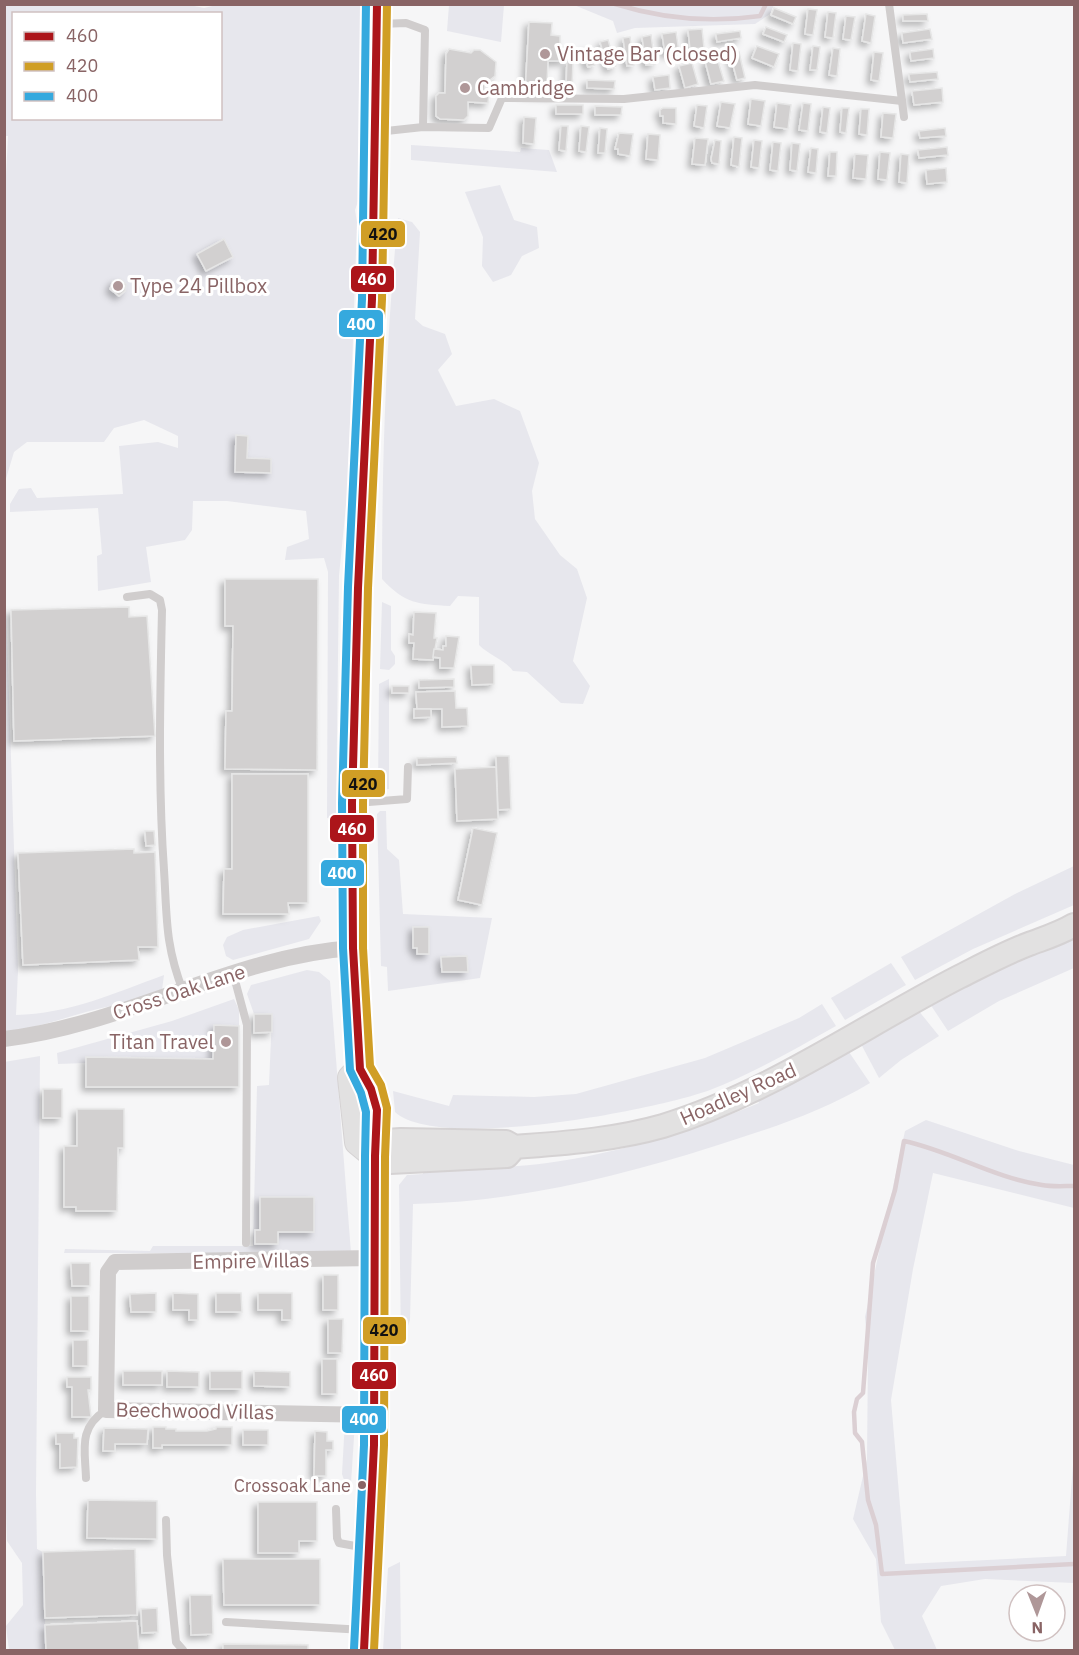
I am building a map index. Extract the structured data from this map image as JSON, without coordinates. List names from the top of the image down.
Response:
{
  "streets": {
    "street": [
      "Cross Oak Lane",
      "Hoadley Road",
      "Empire Villas",
      "Beechwood Villas"
    ]
  },
  "crossings": [
    ["Empire Villas", "Beechwood Villas"]
  ],
  "places": [
    "Vintage Bar (closed)",
    "Cambridge",
    "Type 24 Pillbox",
    "Titan Travel",
    "Crossoak Lane"
  ],
  "lines": ["transit line 460", "transit line 420", "transit line 400"],
  "legend": ["460", "420", "400"],
  "north": "bottom"
}
